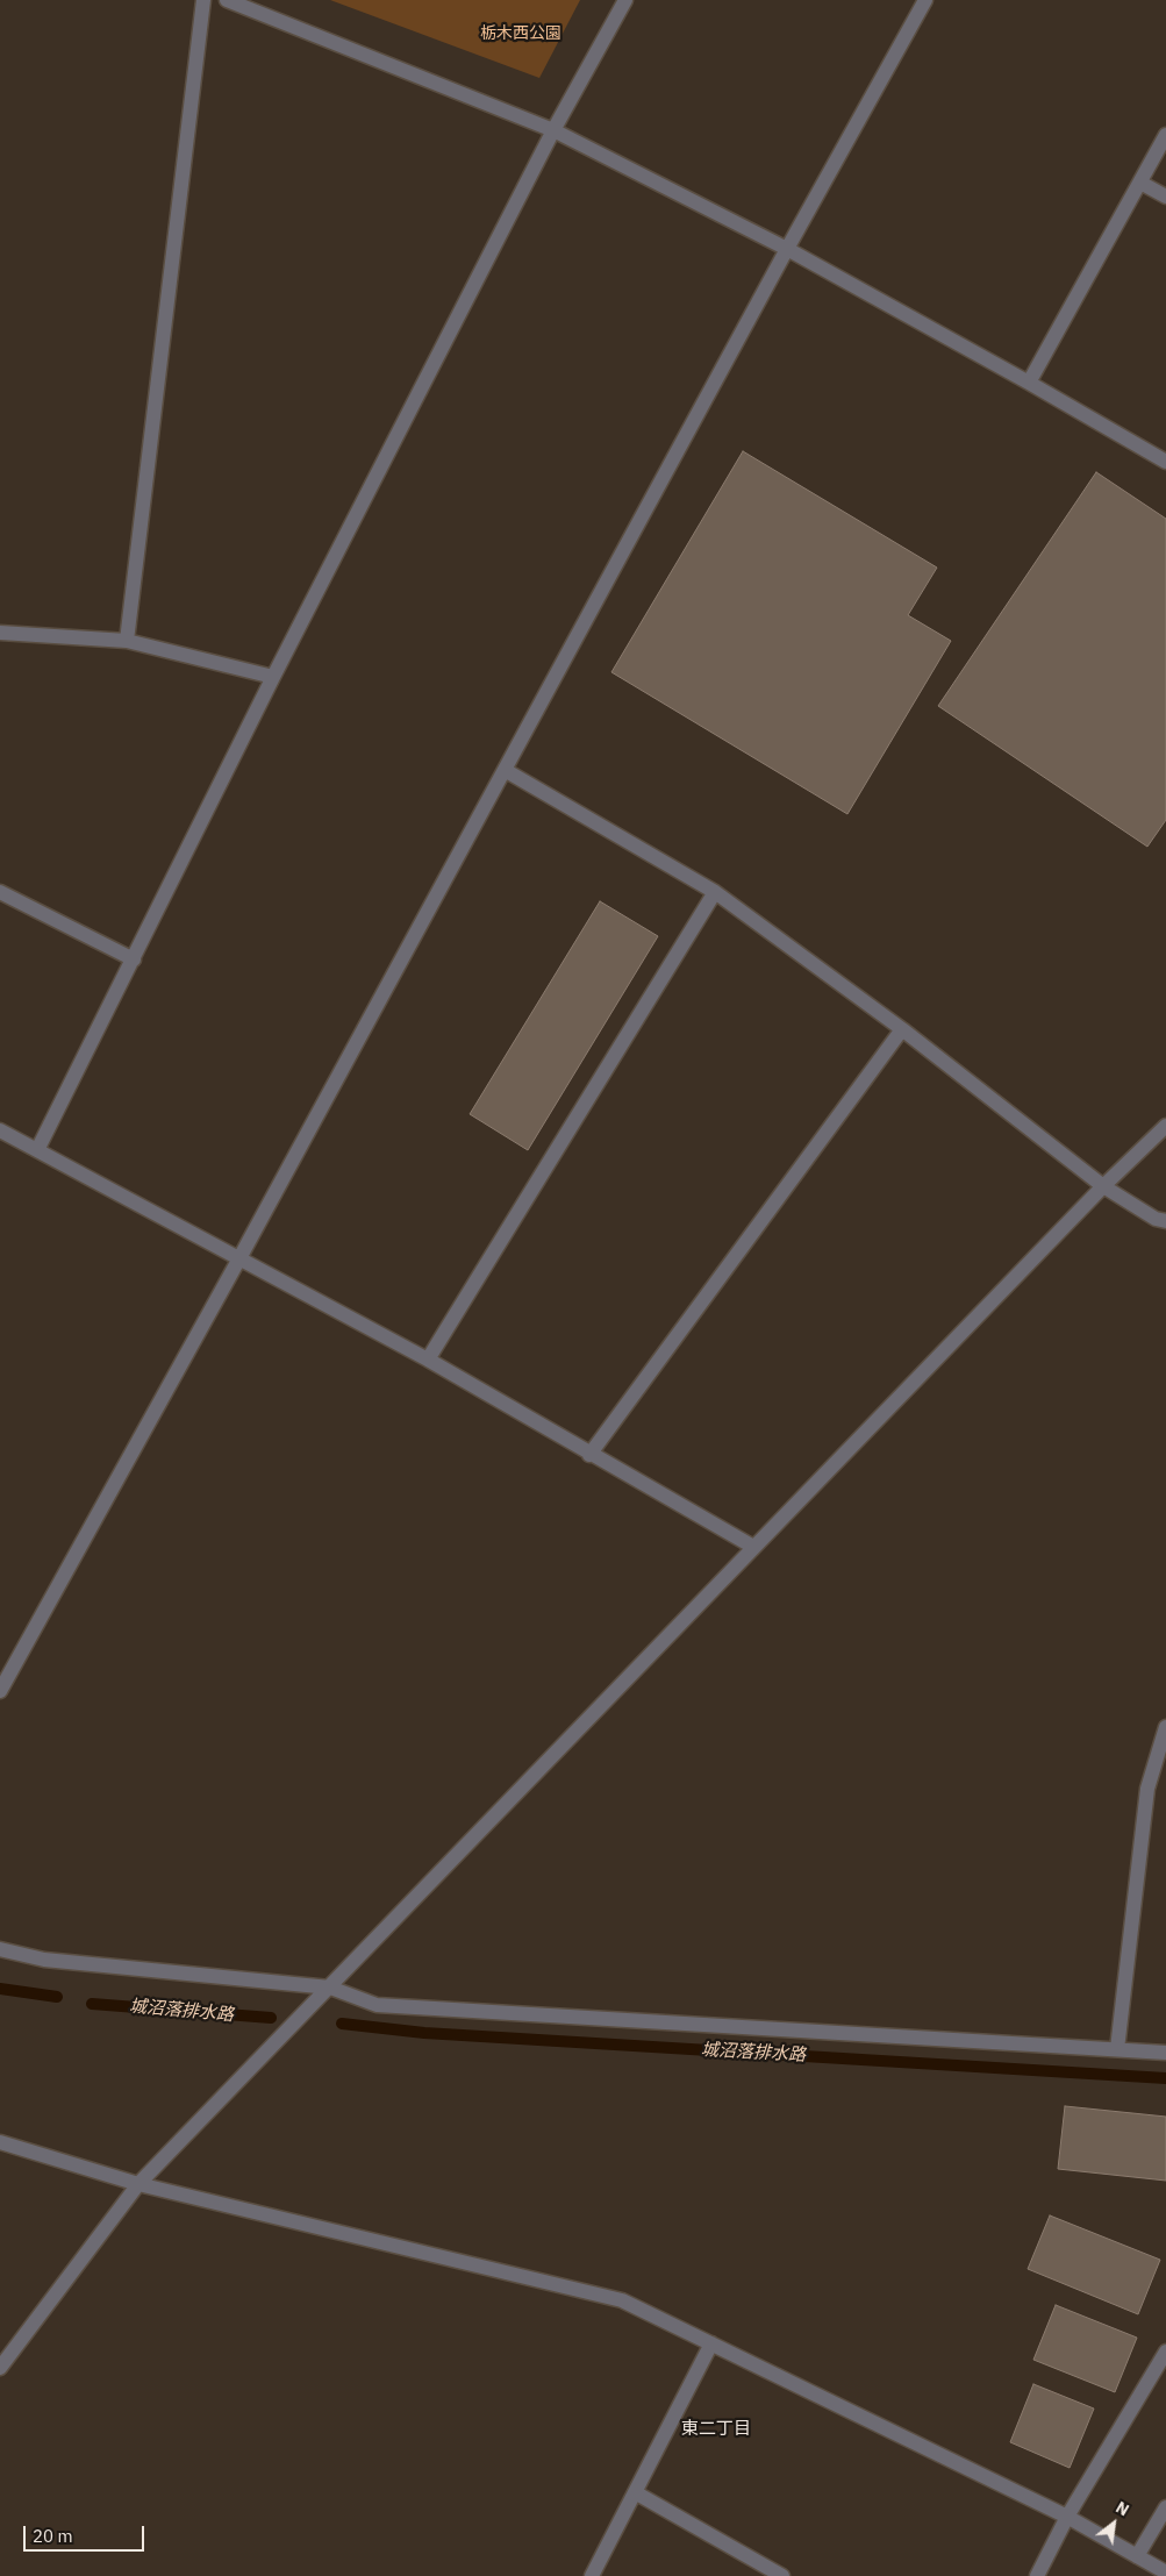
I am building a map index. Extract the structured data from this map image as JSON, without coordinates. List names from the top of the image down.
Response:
{
  "districts": ["東二丁目"],
  "water": ["城沼落排水路"],
  "parks": ["栃木西公園"],
  "scale_bar": "20 m",
  "north": "top right"
}
